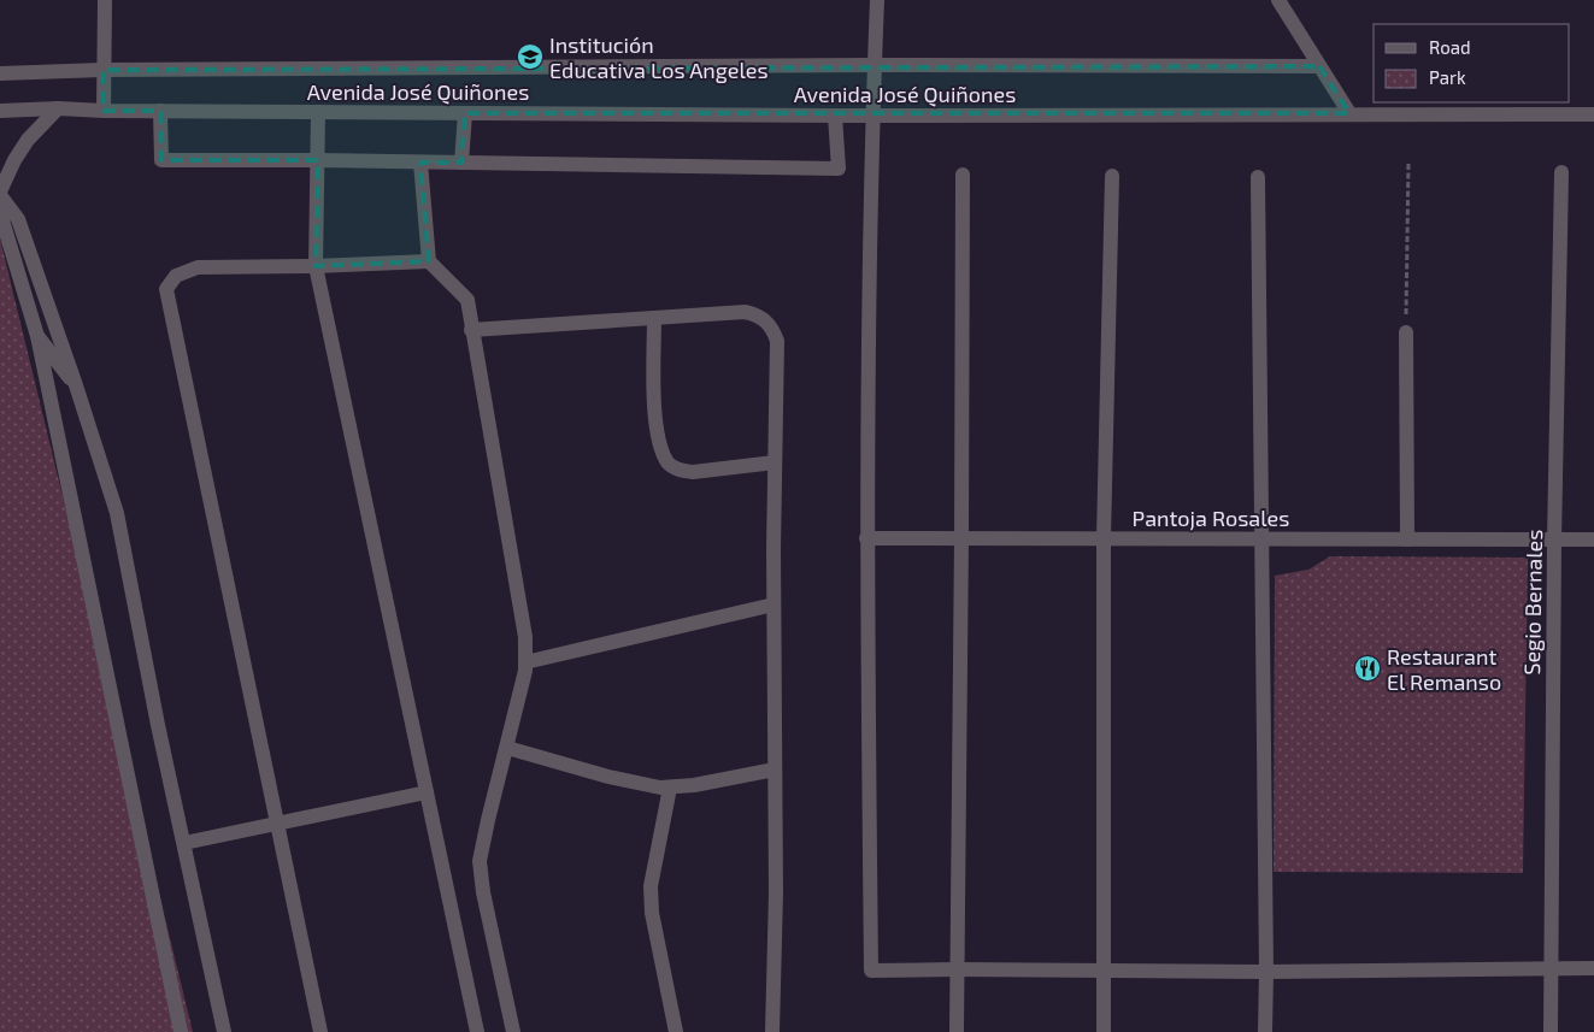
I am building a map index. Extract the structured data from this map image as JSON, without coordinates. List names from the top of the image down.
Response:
{
  "streets": {
    "street": ["Avenida José Quiñones", "Pantoja Rosales", "Segio Bernales"]
  },
  "crossings": [
    ["Pantoja Rosales", "Segio Bernales"]
  ],
  "places": {
    "school or university": ["Institución Educativa Los Angeles"],
    "restaurant": ["Restaurant El Remanso"]
  },
  "legend": ["Road", "Park"]
}
